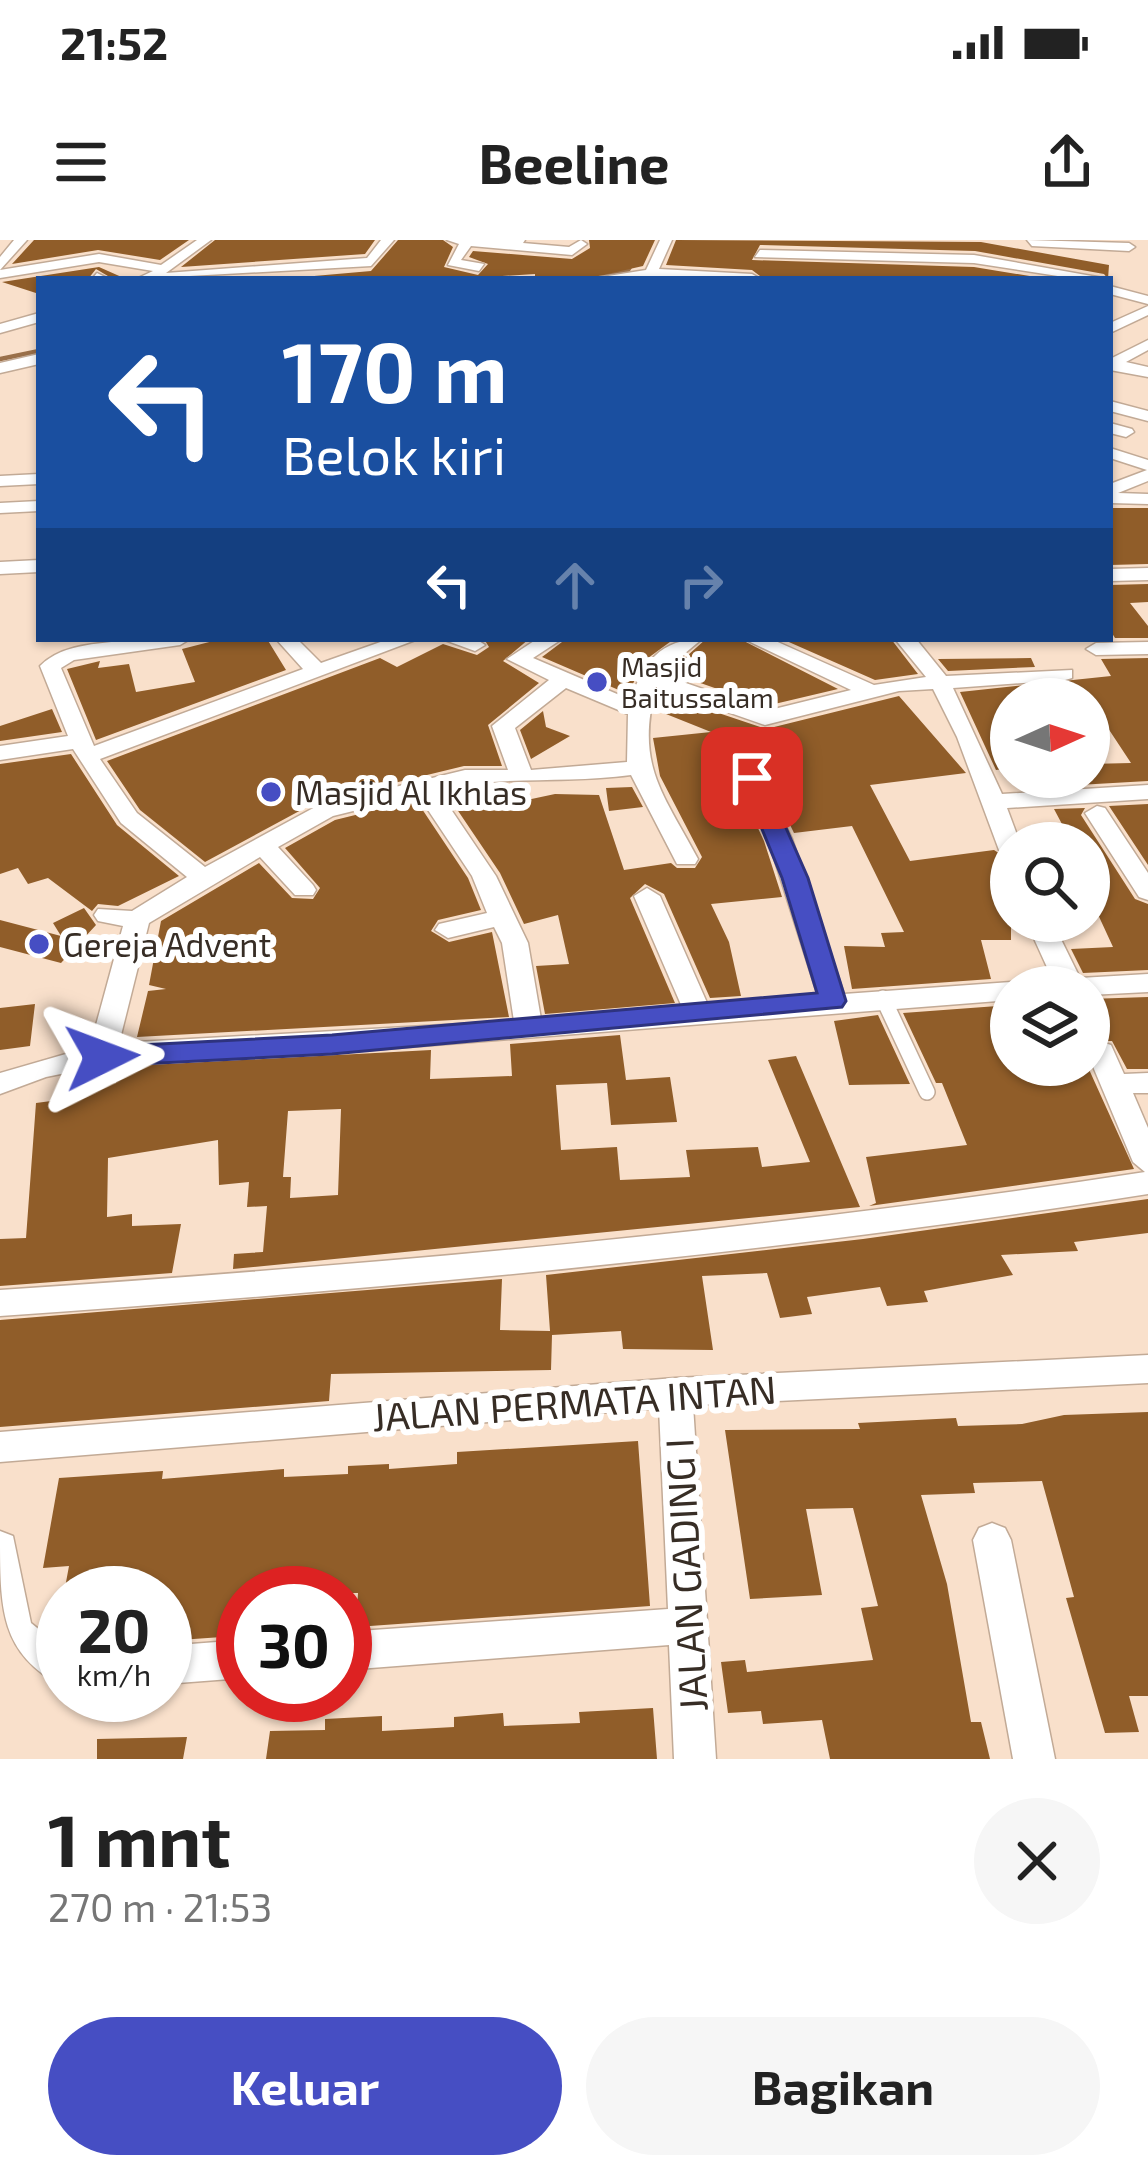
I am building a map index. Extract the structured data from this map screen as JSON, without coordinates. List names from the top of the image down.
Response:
{
  "streets": {
    "street": ["JALAN PERMATA INTAN", "JALAN GADING I"]
  },
  "crossings": [
    ["JALAN PERMATA INTAN", "JALAN GADING I"]
  ],
  "places": ["Masjid Baitussalam", "Masjid Al Ikhlas", "Gereja Advent"],
  "north": "right",
  "page": {
    "status": "21:52",
    "header": "Beeline",
    "turn": ["170 m", "Belok kiri"],
    "speed": "20 km/h",
    "limit": "30",
    "heading": ["1 mnt", "270 m · 21:53"],
    "buttons": ["Keluar", "Bagikan"]
  }
}
